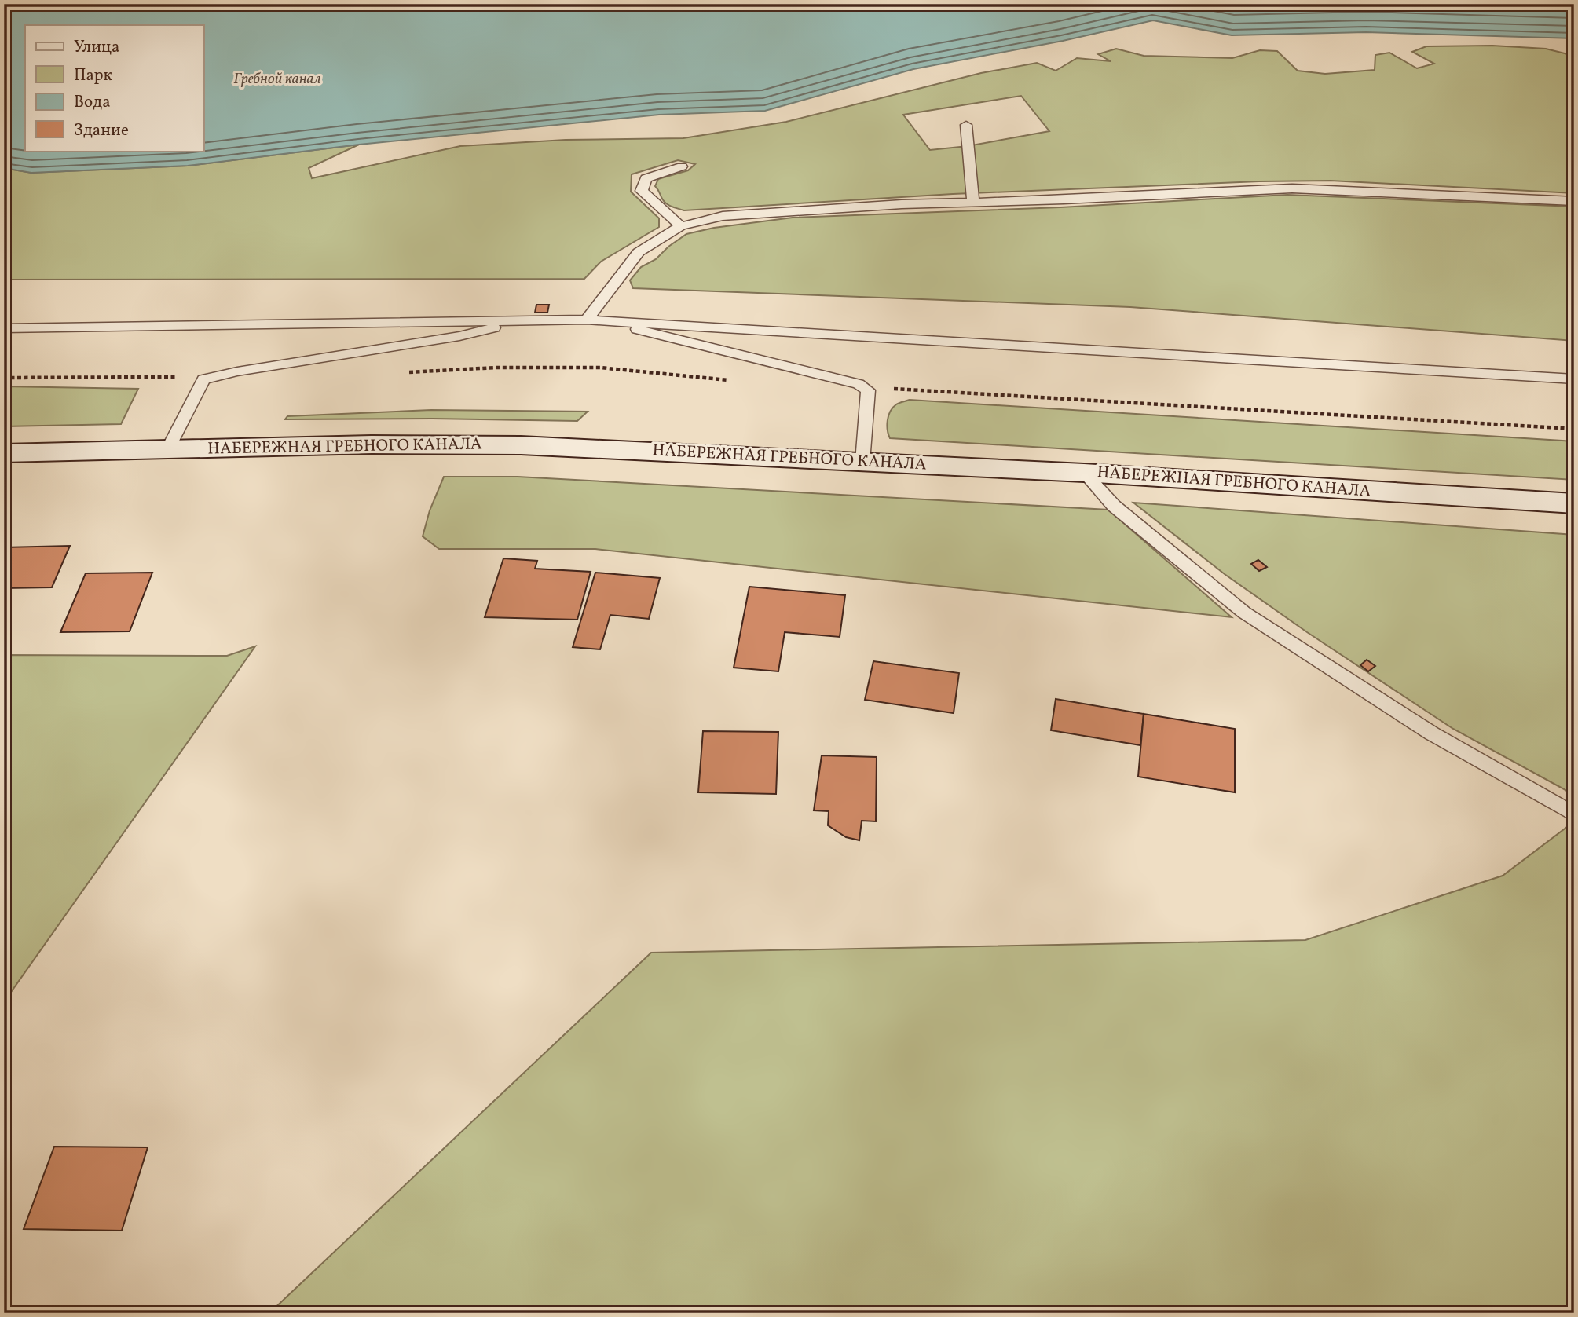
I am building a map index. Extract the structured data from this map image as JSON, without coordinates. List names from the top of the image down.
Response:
{
  "streets": {
    "street": ["НАБЕРЕЖНАЯ ГРЕБНОГО КАНАЛА"]
  },
  "water": ["Гребной канал"],
  "legend": [
    "Улица",
    "Парк",
    "Вода",
    "Здание"
  ]
}
